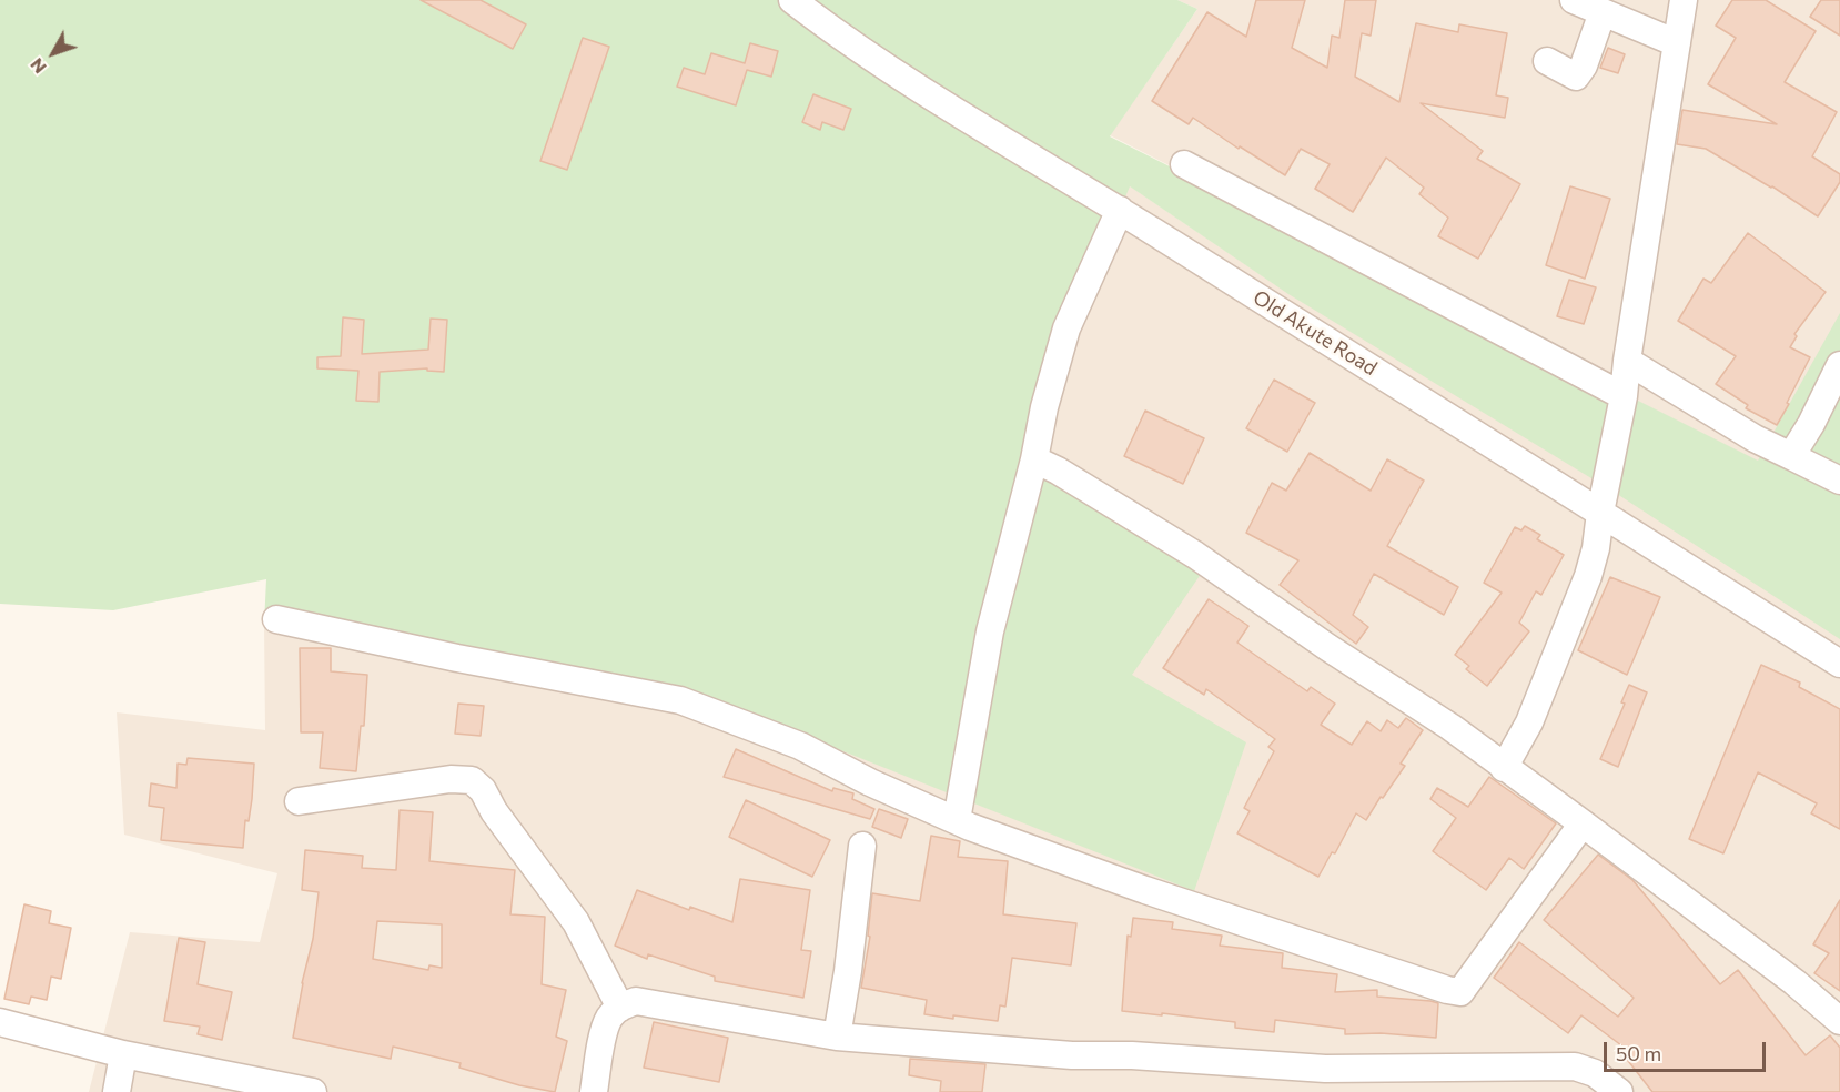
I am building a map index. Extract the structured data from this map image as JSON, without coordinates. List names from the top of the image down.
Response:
{
  "streets": {
    "street": ["Old Akute Road"]
  },
  "scale_bar": "50 m",
  "north": "bottom left"
}
